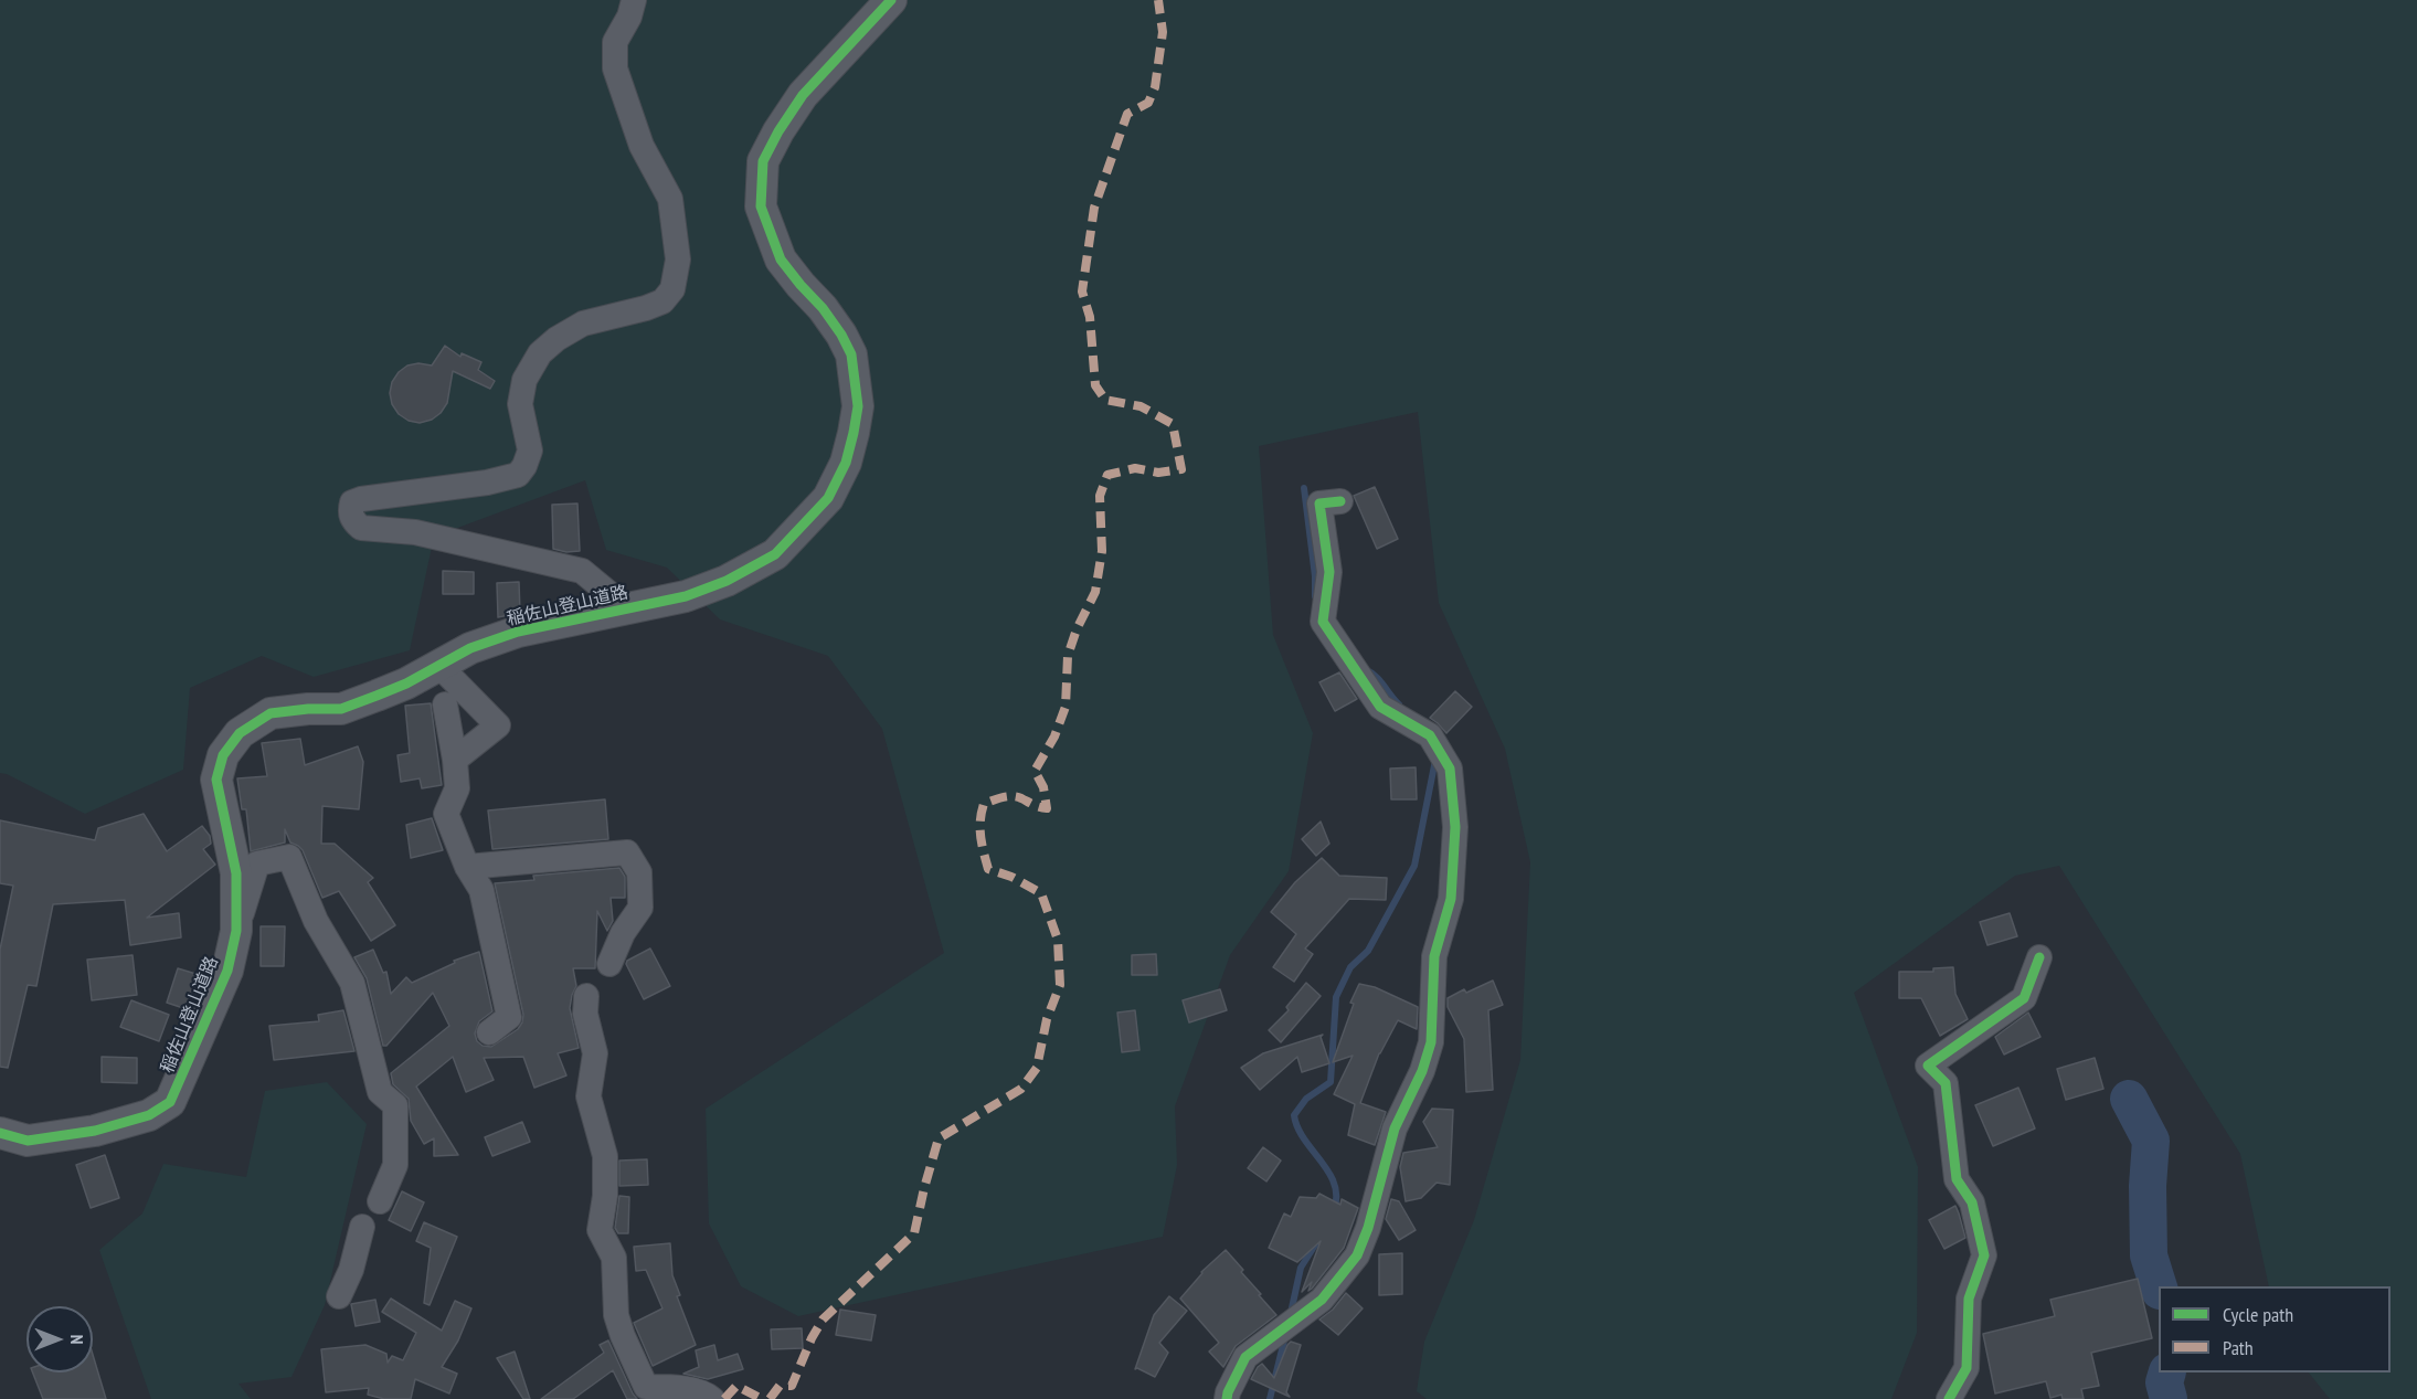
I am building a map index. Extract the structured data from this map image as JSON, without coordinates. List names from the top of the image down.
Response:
{
  "streets": {
    "street": ["稲佐山登山道路"]
  },
  "legend": ["Cycle path", "Path"],
  "north": "right"
}
